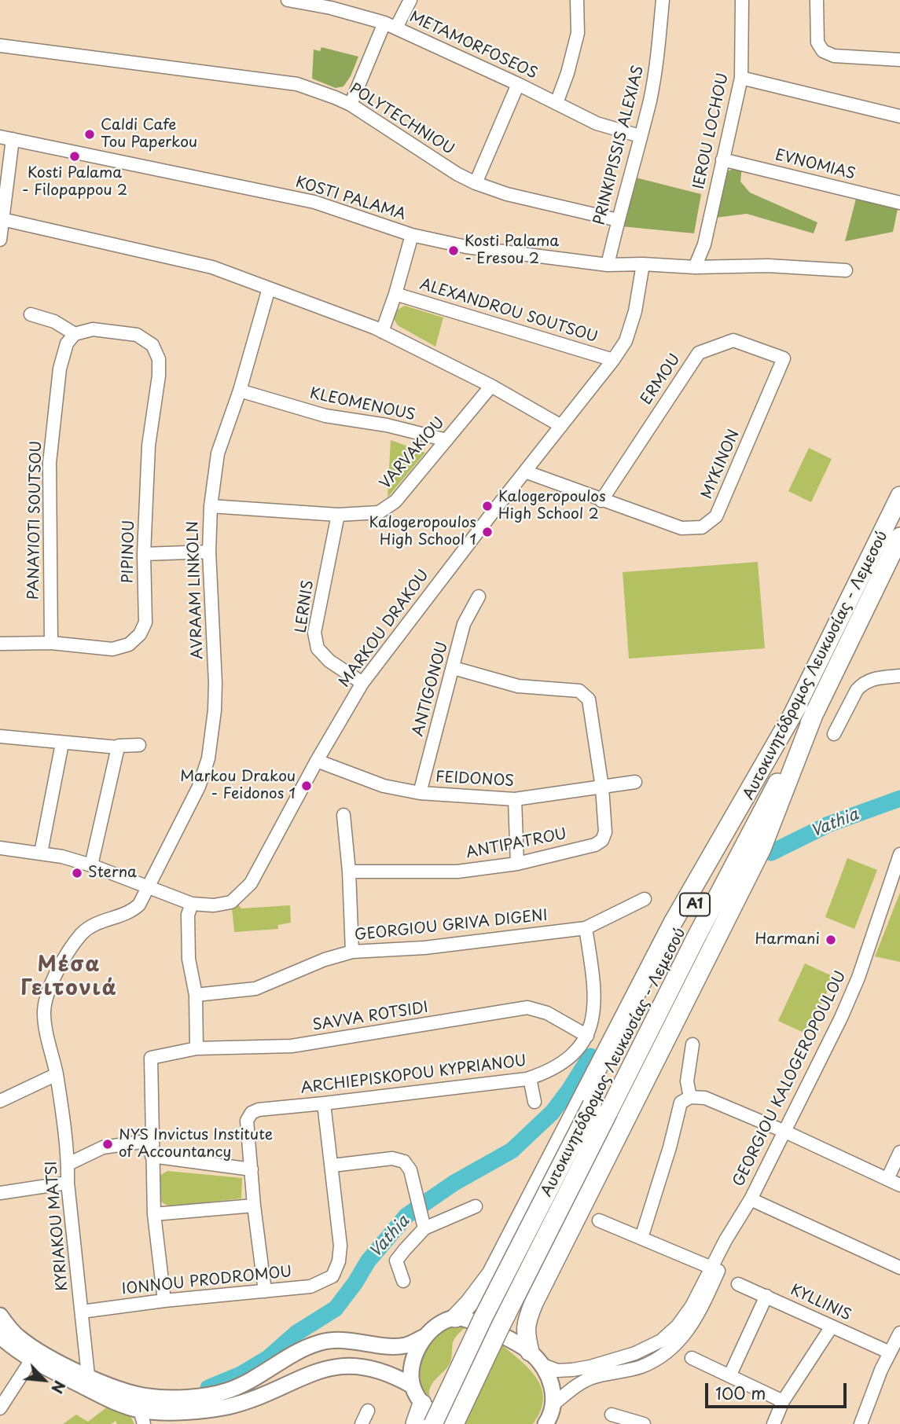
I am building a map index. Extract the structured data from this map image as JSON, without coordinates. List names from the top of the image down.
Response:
{
  "streets": {
    "highway": ["Αυτοκινητόδρομος Λευκωσίας - Λεμεσού", "A1"],
    "street": [
      "METAMORFOSEOS",
      "POLYTECHNIOU",
      "IEROU LOCHOU",
      "PRINKIPISSIS ALEXIAS",
      "EVNOMIAS",
      "KOSTI PALAMA",
      "ALEXANDROU SOUTSOU",
      "ERMOU",
      "KLEOMENOUS",
      "VARVAKIOU",
      "MYKINON",
      "PANAYIOTI SOUTSOU",
      "PIPINOU",
      "AVRAAM LINKOLN",
      "LERNIS",
      "MARKOU DRAKOU",
      "ANTIGONOU",
      "FEIDONOS",
      "ANTIPATROU",
      "GEORGIOU GRIVA DIGENI",
      "SAVVA ROTSIDI",
      "ARCHIEPISKOPOU KYPRIANOU",
      "GEORGIOU KALOGEROPOULOU",
      "KYRIAKOU MATSI",
      "IONNOU PRODROMOU",
      "KYLLINIS"
    ]
  },
  "crossings": [
    ["METAMORFOSEOS", "PRINKIPISSIS ALEXIAS"],
    ["POLYTECHNIOU", "PRINKIPISSIS ALEXIAS"],
    ["IEROU LOCHOU", "EVNOMIAS"],
    ["IEROU LOCHOU", "KOSTI PALAMA"],
    ["PRINKIPISSIS ALEXIAS", "KOSTI PALAMA"],
    ["KOSTI PALAMA", "MARKOU DRAKOU"],
    ["ALEXANDROU SOUTSOU", "MARKOU DRAKOU"],
    ["ERMOU", "MYKINON"],
    ["KLEOMENOUS", "VARVAKIOU"],
    ["KLEOMENOUS", "AVRAAM LINKOLN"],
    ["VARVAKIOU", "AVRAAM LINKOLN"],
    ["VARVAKIOU", "LERNIS"],
    ["MYKINON", "MARKOU DRAKOU"],
    ["PANAYIOTI SOUTSOU", "PIPINOU"],
    ["AVRAAM LINKOLN", "MARKOU DRAKOU"],
    ["AVRAAM LINKOLN", "KYRIAKOU MATSI"],
    ["LERNIS", "MARKOU DRAKOU"],
    ["MARKOU DRAKOU", "FEIDONOS"],
    ["ANTIGONOU", "FEIDONOS"],
    ["FEIDONOS", "ANTIPATROU"],
    ["GEORGIOU GRIVA DIGENI", "ARCHIEPISKOPOU KYPRIANOU"],
    ["SAVVA ROTSIDI", "ARCHIEPISKOPOU KYPRIANOU"],
    ["KYRIAKOU MATSI", "IONNOU PRODROMOU"]
  ],
  "districts": ["Μέσα Γειτονιά"],
  "water": ["Vathia"],
  "places": [
    "Caldi Cafe Tou Paperkou",
    "Kosti Palama - Filopappou 2",
    "Kosti Palama - Eresou 2",
    "Kalogeropoulos High School 2",
    "Kalogeropoulos High School 1",
    "Markou Drakou - Feidonos 1",
    "Sterna",
    "Harmani",
    "NYS Invictus Institute of Accountancy"
  ],
  "scale_bar": "100 m",
  "north": "bottom right"
}
